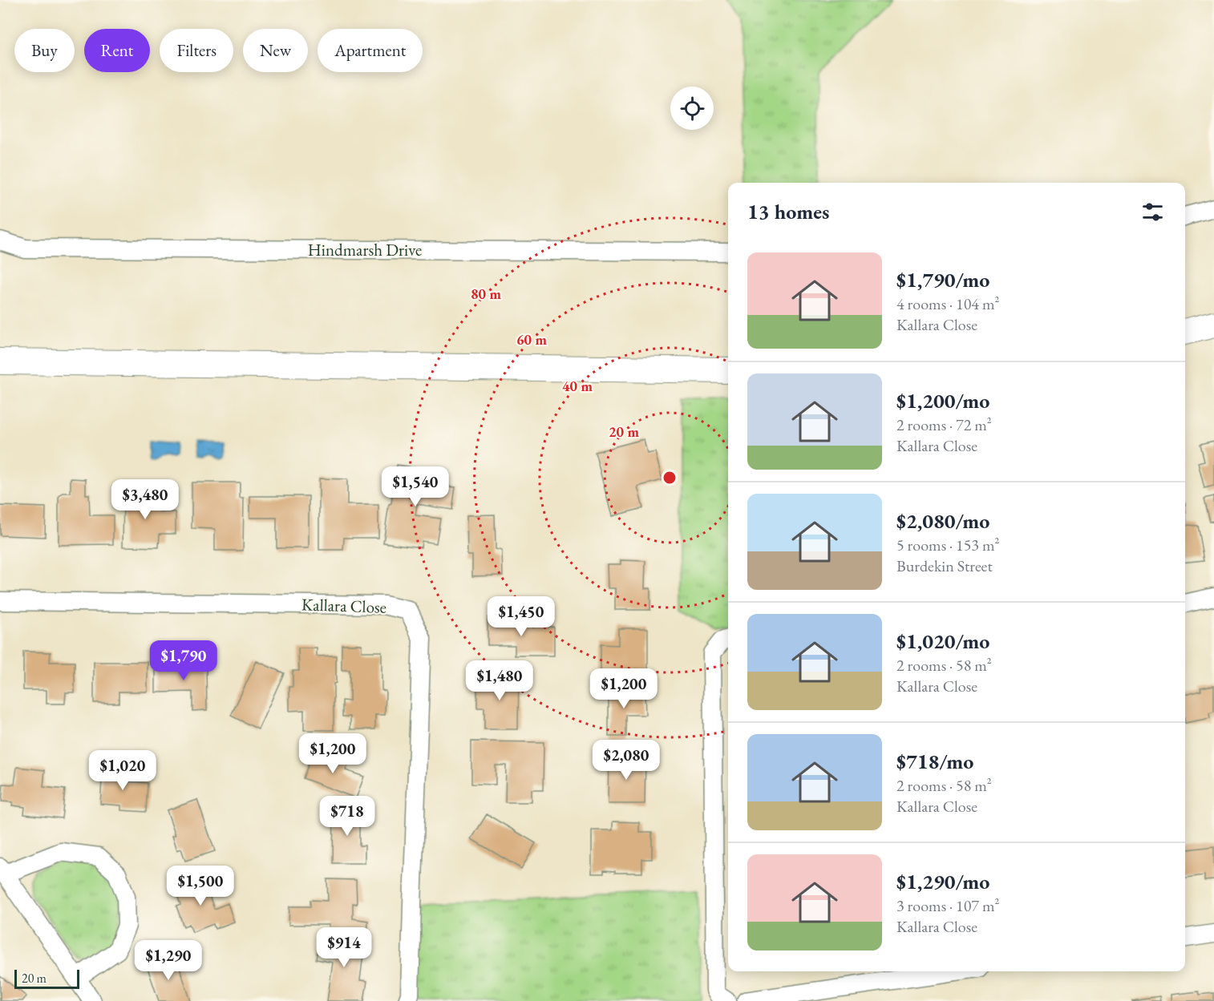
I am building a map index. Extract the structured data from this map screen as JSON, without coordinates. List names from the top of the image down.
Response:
{
  "streets": {
    "street": ["Hindmarsh Drive", "Kallara Close"]
  },
  "scale_bar": "20 m",
  "page": {
    "chip": [
      "Buy",
      "Rent",
      "Filters",
      "New",
      "Apartment"
    ],
    "heading": "13 homes",
    "list": [
      {
        "name": "$1,790/mo",
        "note": "4 rooms · 104 m² · Kallara Close"
      },
      {
        "name": "$1,200/mo",
        "note": "2 rooms · 72 m² · Kallara Close"
      },
      {
        "name": "$2,080/mo",
        "note": "5 rooms · 153 m² · Burdekin Street"
      },
      {
        "name": "$1,020/mo",
        "note": "2 rooms · 58 m² · Kallara Close"
      },
      {
        "name": "$718/mo",
        "note": "2 rooms · 58 m² · Kallara Close"
      },
      {
        "name": "$1,290/mo",
        "note": "3 rooms · 107 m² · Kallara Close"
      }
    ],
    "price": [
      "$1,540",
      "$3,480",
      "$1,450",
      "$1,790",
      "$1,480",
      "$1,200",
      "$1,200",
      "$2,080",
      "$1,020",
      "$718",
      "$1,500",
      "$914",
      "$1,290"
    ],
    "scale": "20 m"
  },
  "rings": [
    "80 m",
    "60 m",
    "40 m",
    "20 m"
  ]
}
